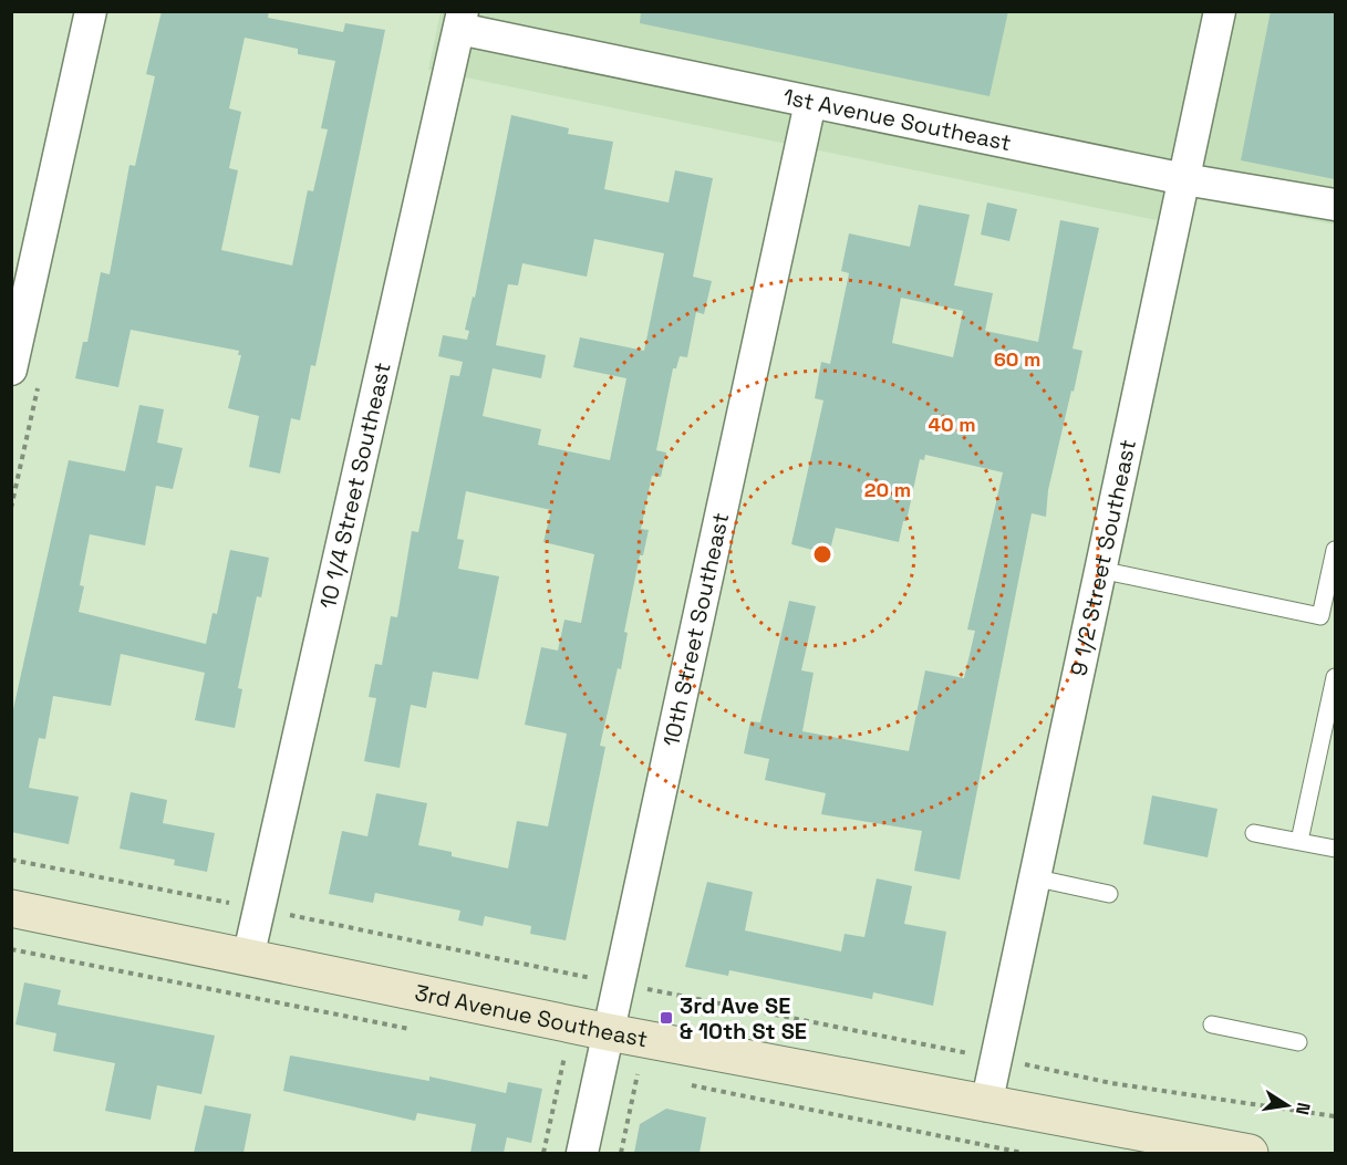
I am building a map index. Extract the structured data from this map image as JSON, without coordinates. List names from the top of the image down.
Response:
{
  "streets": {
    "main road": ["3rd Avenue Southeast"],
    "street": [
      "1st Avenue Southeast",
      "10 1/4 Street Southeast",
      "9 1/2 Street Southeast",
      "10th Street Southeast"
    ]
  },
  "crossings": [
    ["1st Avenue Southeast", "10 1/4 Street Southeast"],
    ["1st Avenue Southeast", "9 1/2 Street Southeast"],
    ["1st Avenue Southeast", "10th Street Southeast"],
    ["10 1/4 Street Southeast", "3rd Avenue Southeast"],
    ["9 1/2 Street Southeast", "3rd Avenue Southeast"],
    ["10th Street Southeast", "3rd Avenue Southeast"]
  ],
  "places": {
    "transit": ["3rd Ave SE & 10th St SE"]
  },
  "north": "right",
  "rings": ["60 m", "40 m", "20 m"]
}
